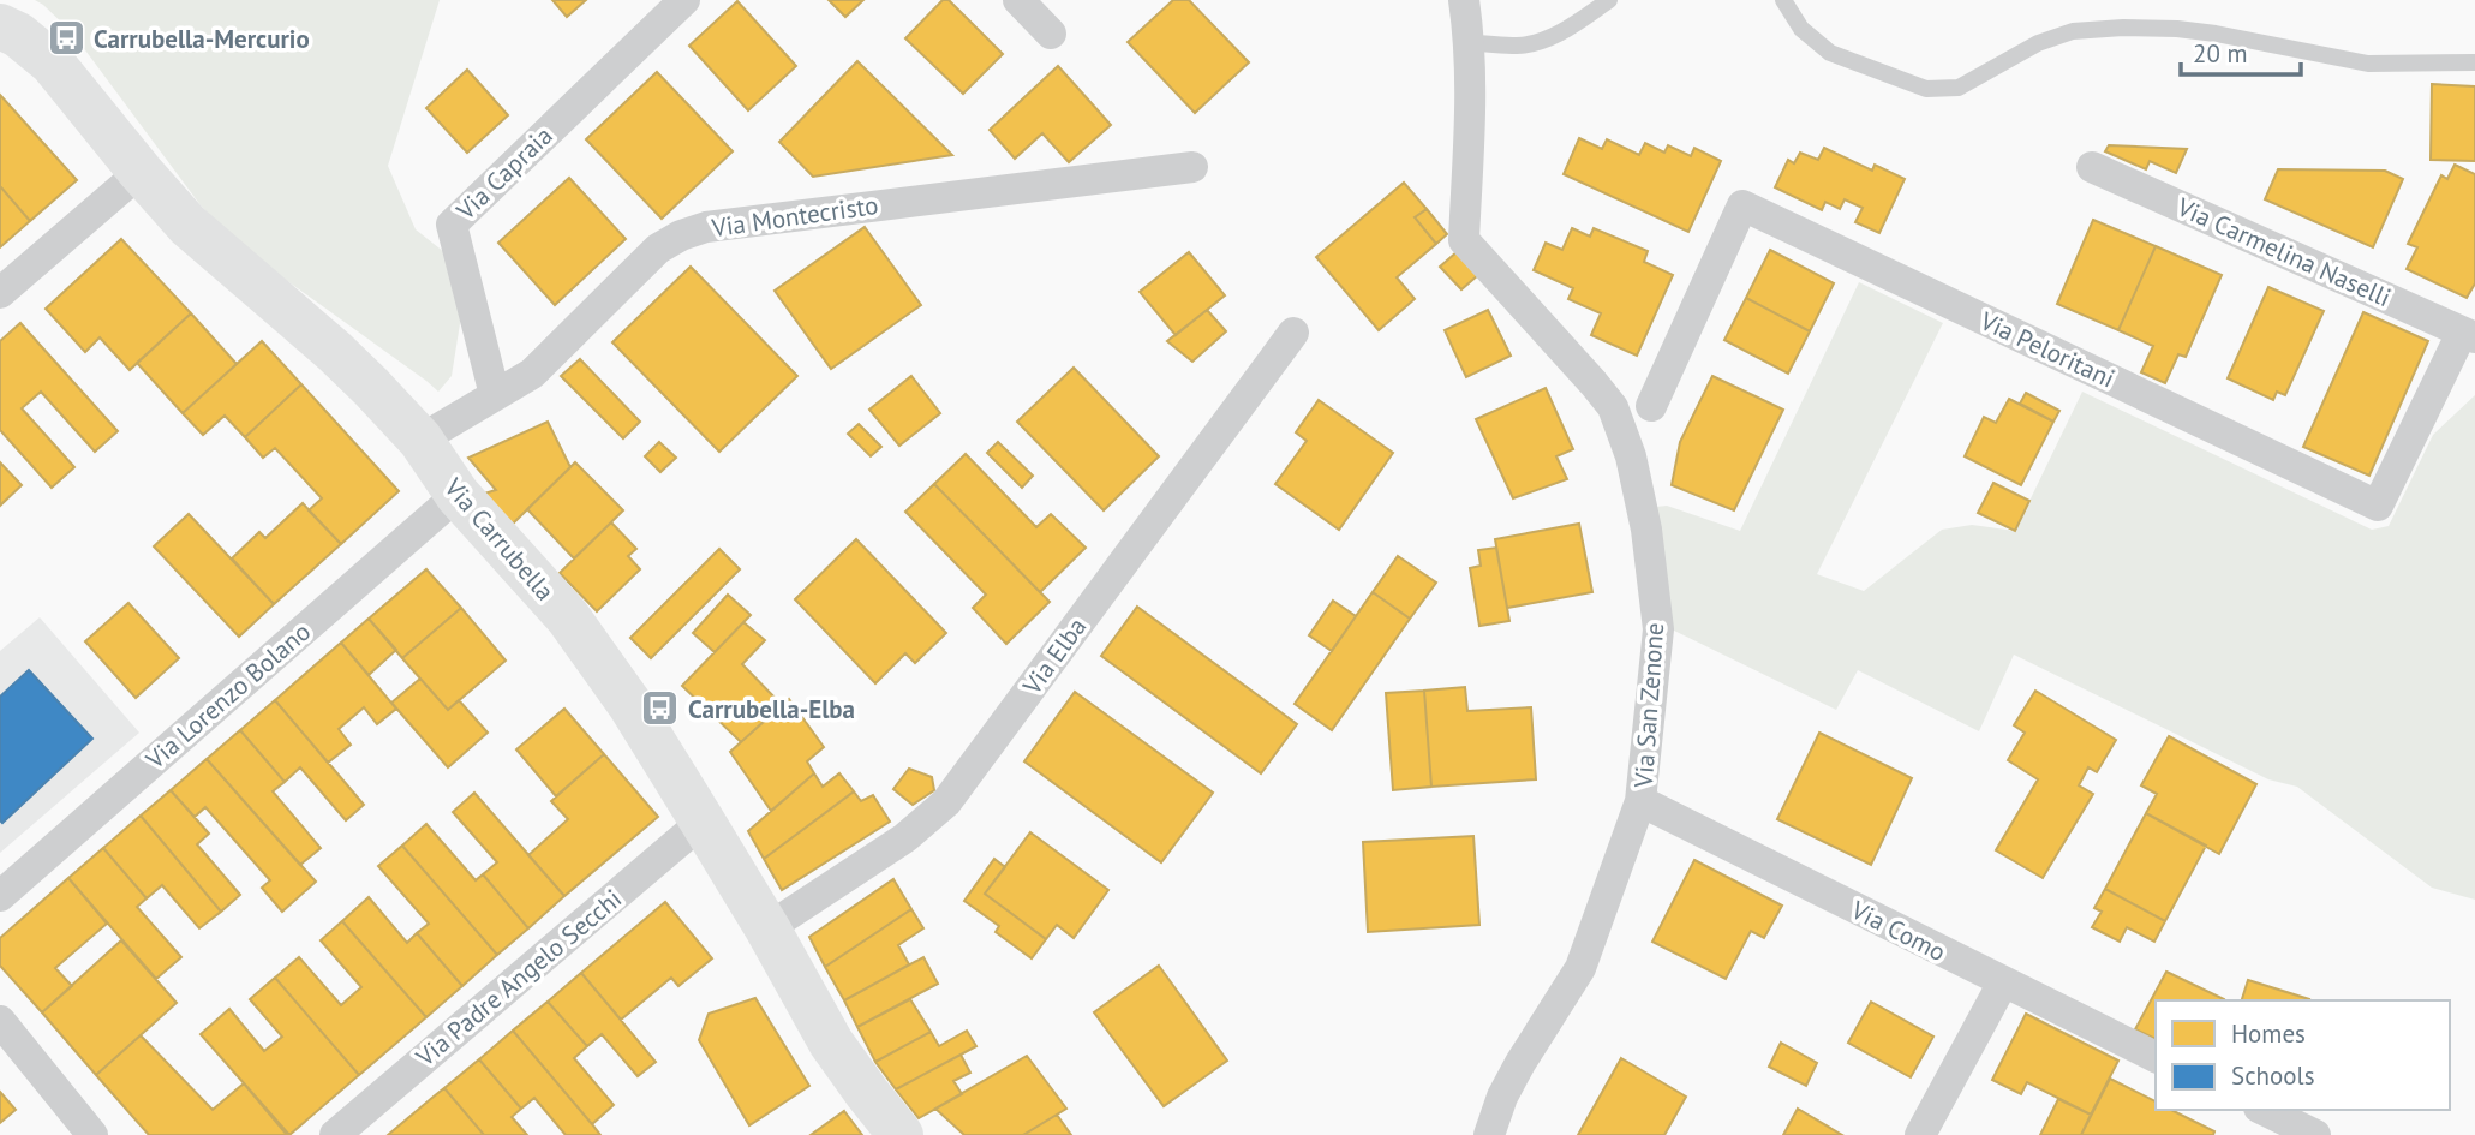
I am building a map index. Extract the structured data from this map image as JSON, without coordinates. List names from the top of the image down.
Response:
{
  "streets": {
    "main road": ["Via Carrubella"],
    "street": [
      "Via Capraia",
      "Via Montecristo",
      "Via Carmelina Naselli",
      "Via Peloritani",
      "Via Elba",
      "Via Lorenzo Bolano",
      "Via San Zenone",
      "Via Como",
      "Via Padre Angelo Secchi"
    ]
  },
  "crossings": [
    ["Via Capraia", "Via Montecristo"],
    ["Via Montecristo", "Via Carrubella"],
    ["Via Carmelina Naselli", "Via Peloritani"],
    ["Via Carrubella", "Via Elba"],
    ["Via Carrubella", "Via Lorenzo Bolano"],
    ["Via Carrubella", "Via Padre Angelo Secchi"],
    ["Via San Zenone", "Via Como"]
  ],
  "places": {
    "bus stop": ["Carrubella-Mercurio", "Carrubella-Elba"]
  },
  "legend": ["Homes", "Schools"],
  "scale_bar": "20 m"
}
